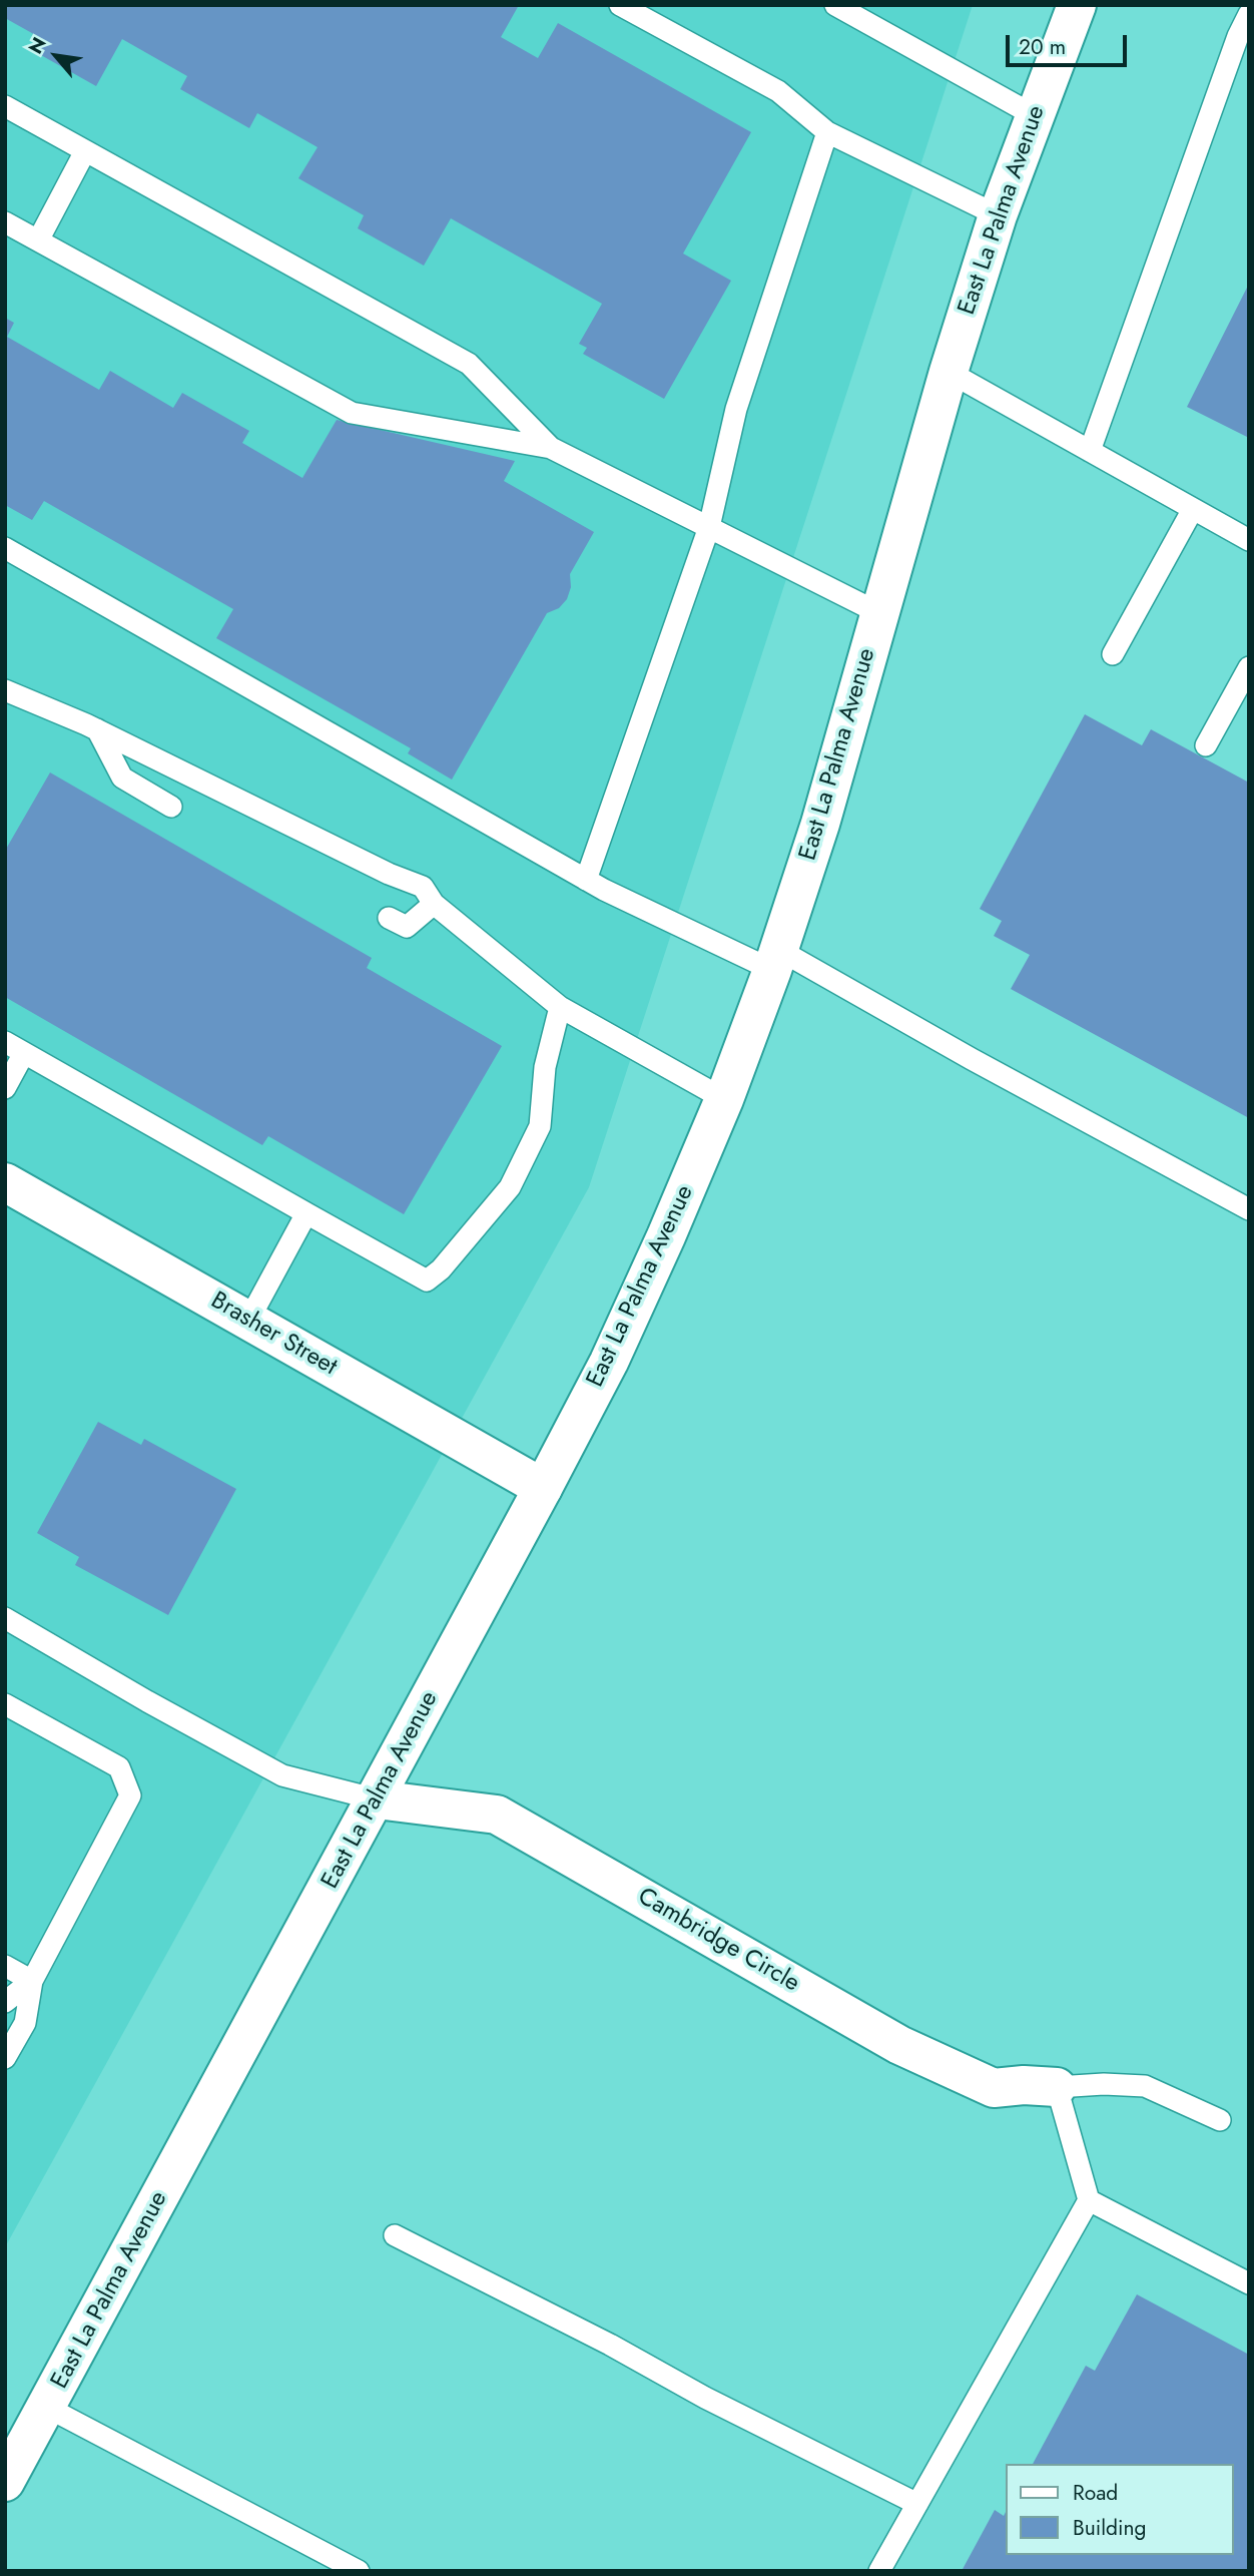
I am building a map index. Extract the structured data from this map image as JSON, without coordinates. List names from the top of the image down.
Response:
{
  "streets": {
    "main road": ["East La Palma Avenue", "Brasher Street", "Cambridge Circle"]
  },
  "crossings": [
    ["East La Palma Avenue", "Brasher Street"],
    ["East La Palma Avenue", "Cambridge Circle"]
  ],
  "legend": ["Road", "Building"],
  "scale_bar": "20 m",
  "north": "top left"
}
